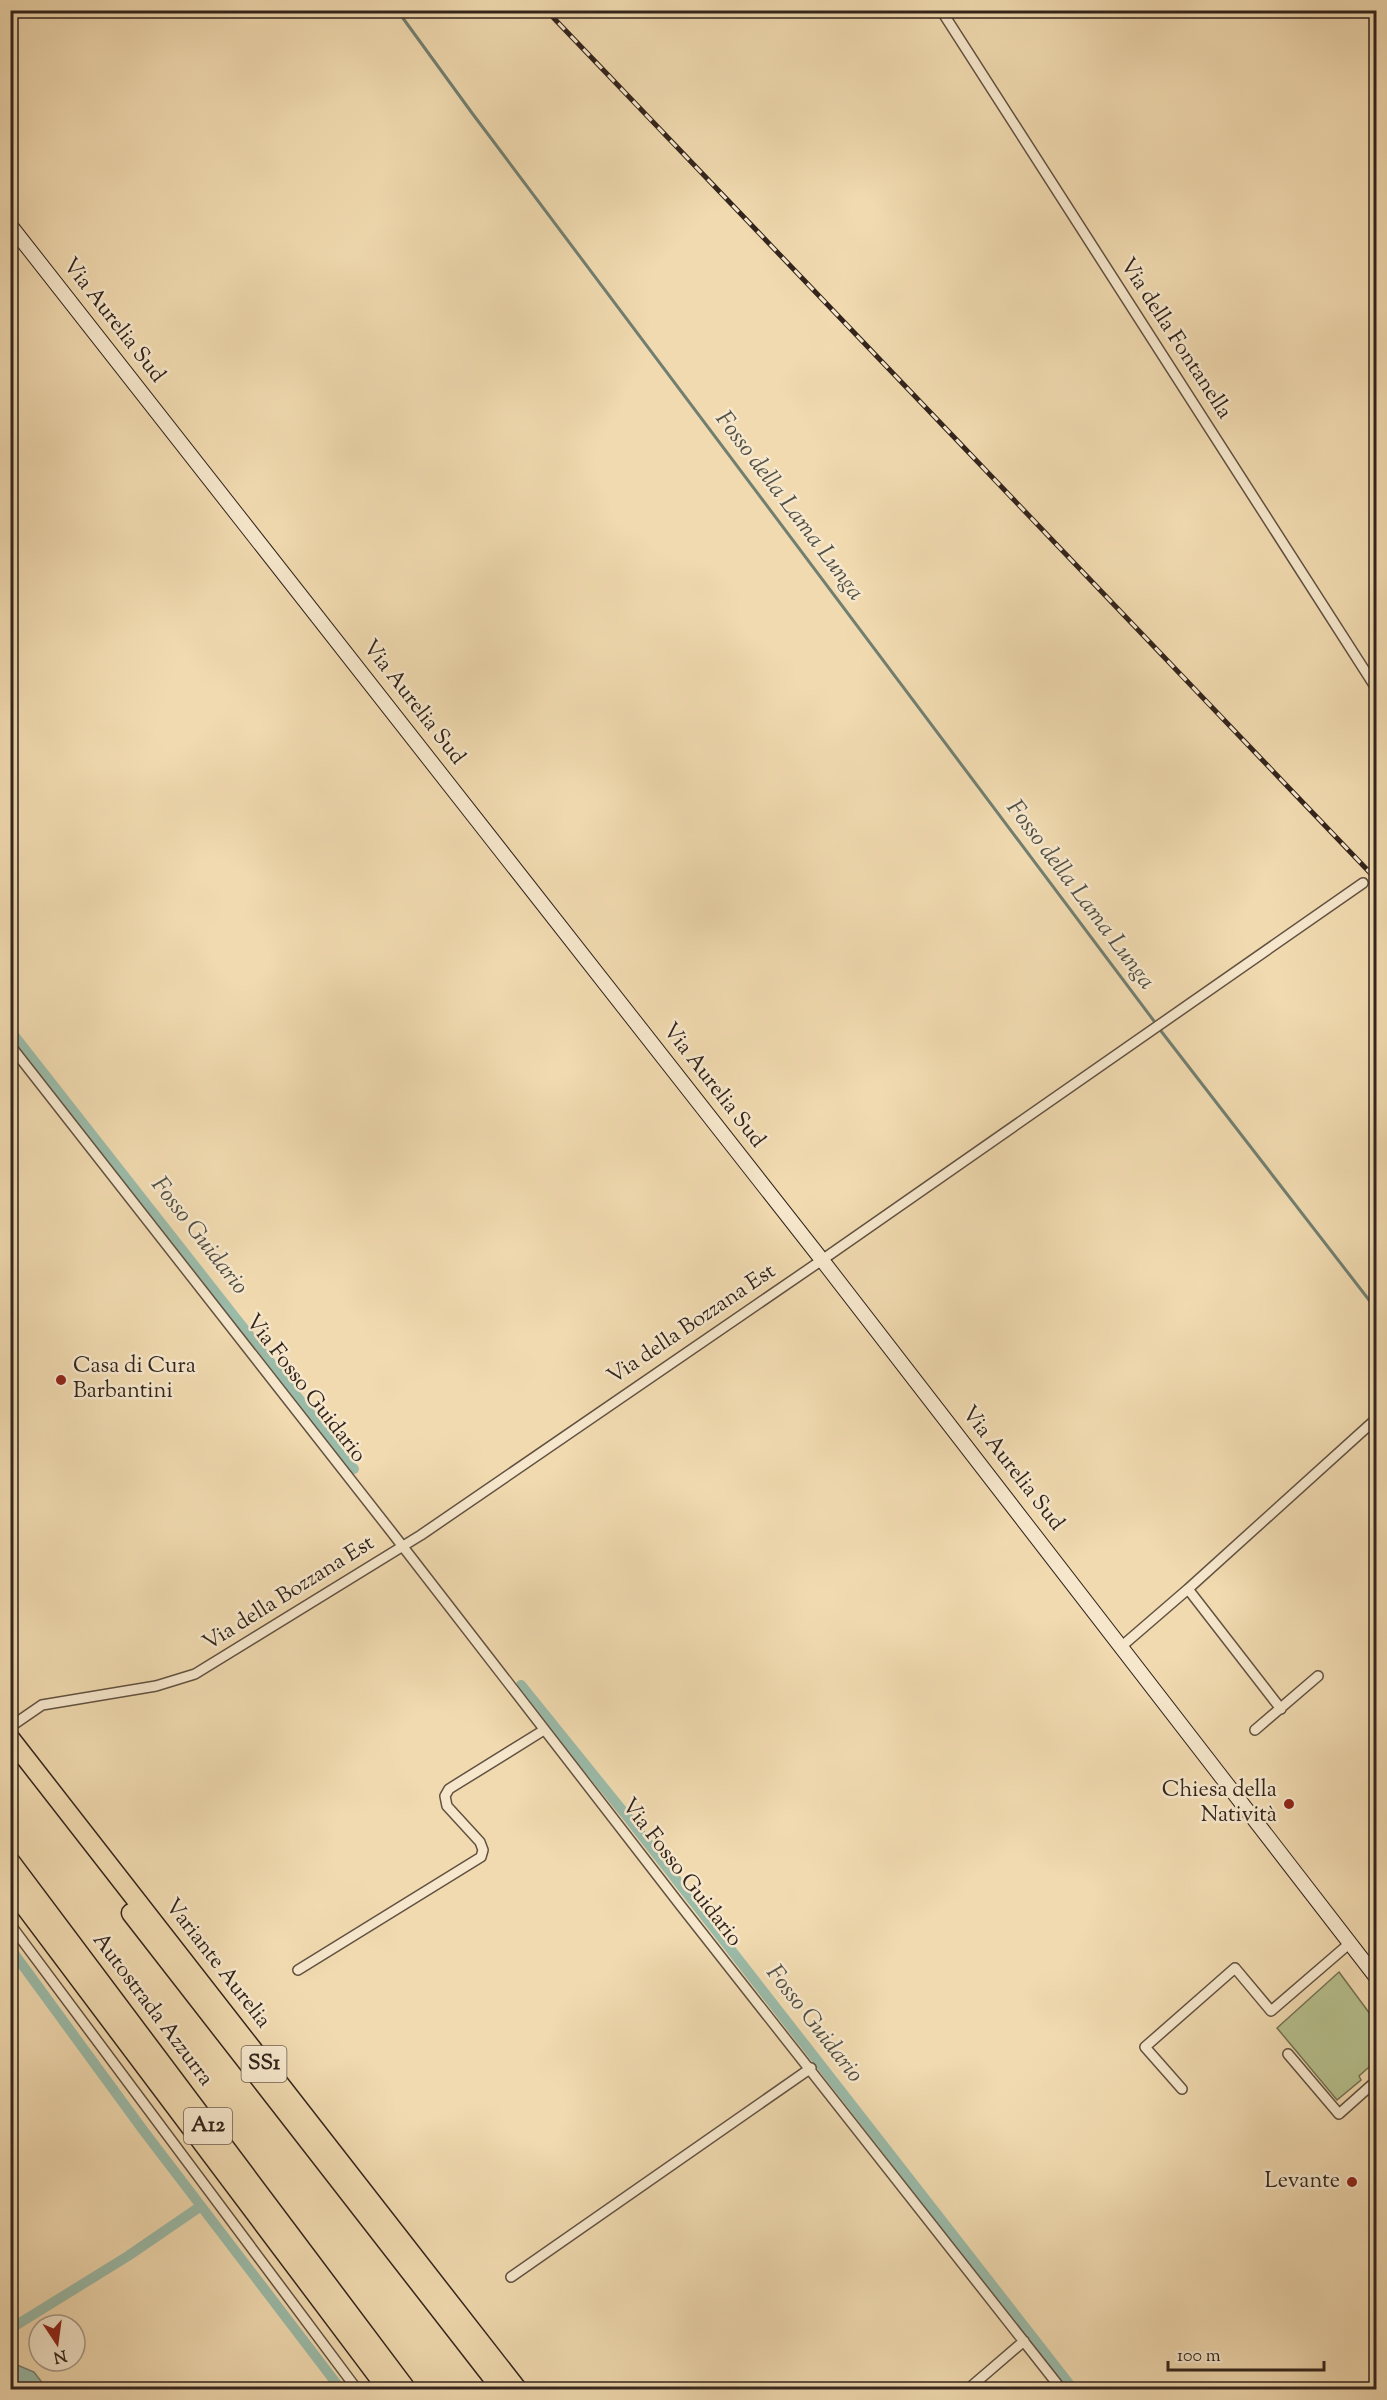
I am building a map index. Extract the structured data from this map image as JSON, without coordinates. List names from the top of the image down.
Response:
{
  "streets": {
    "highway": [
      "Variante Aurelia",
      "Autostrada Azzurra",
      "SS1",
      "A12"
    ],
    "main road": ["Via Aurelia Sud"],
    "street": ["Via della Fontanella", "Via della Bozzana Est", "Via Fosso Guidario"]
  },
  "crossings": [
    ["Via Aurelia Sud", "Via della Bozzana Est"],
    ["Via della Bozzana Est", "Via Fosso Guidario"]
  ],
  "water": ["Fosso della Lama Lunga", "Fosso Guidario"],
  "places": ["Casa di Cura Barbantini", "Chiesa della Natività", "Levante"],
  "scale_bar": "100 m",
  "north": "bottom"
}
